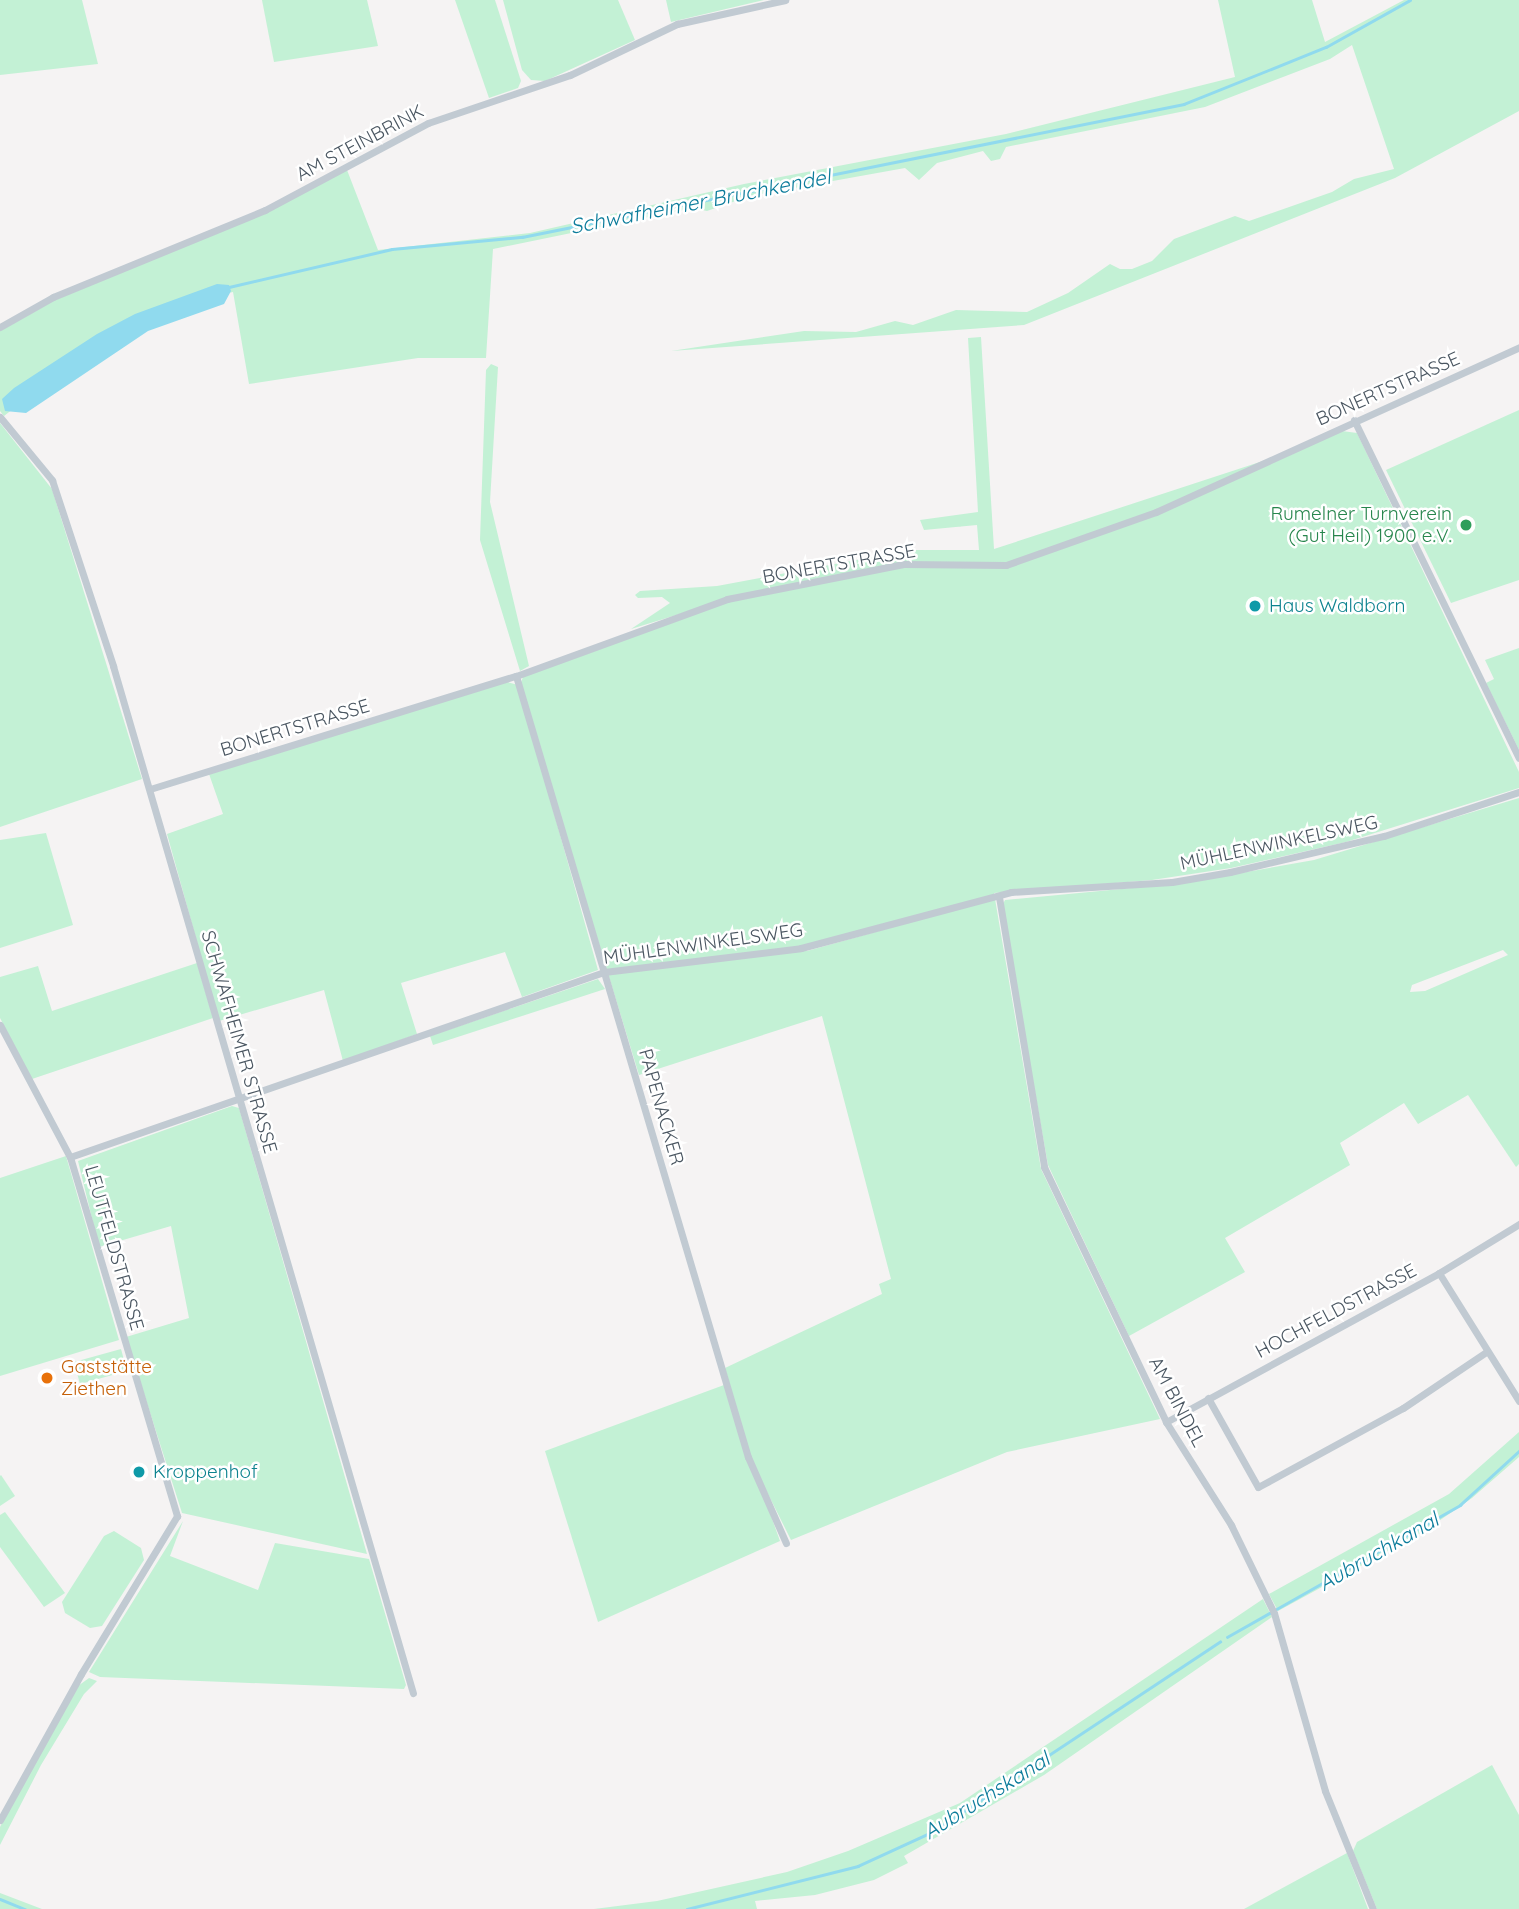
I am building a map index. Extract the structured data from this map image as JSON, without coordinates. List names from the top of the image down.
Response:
{
  "streets": {
    "street": [
      "AM STEINBRINK",
      "BONERTSTRASSE",
      "MÜHLENWINKELSWEG",
      "SCHWAFHEIMER STRASSE",
      "PAPENACKER",
      "LEUTFELDSTRASSE",
      "HOCHFELDSTRASSE",
      "AM BINDEL"
    ]
  },
  "crossings": [
    ["BONERTSTRASSE", "SCHWAFHEIMER STRASSE"],
    ["BONERTSTRASSE", "PAPENACKER"],
    ["MÜHLENWINKELSWEG", "SCHWAFHEIMER STRASSE"],
    ["MÜHLENWINKELSWEG", "PAPENACKER"],
    ["MÜHLENWINKELSWEG", "LEUTFELDSTRASSE"],
    ["MÜHLENWINKELSWEG", "AM BINDEL"],
    ["HOCHFELDSTRASSE", "AM BINDEL"]
  ],
  "water": ["Schwafheimer Bruchkendel", "Aubruchkanal", "Aubruchskanal"],
  "places": [
    "Rumelner Turnverein (Gut Heil) 1900 e.V.",
    "Haus Waldborn",
    "Gaststätte Ziethen",
    "Kroppenhof"
  ]
}
